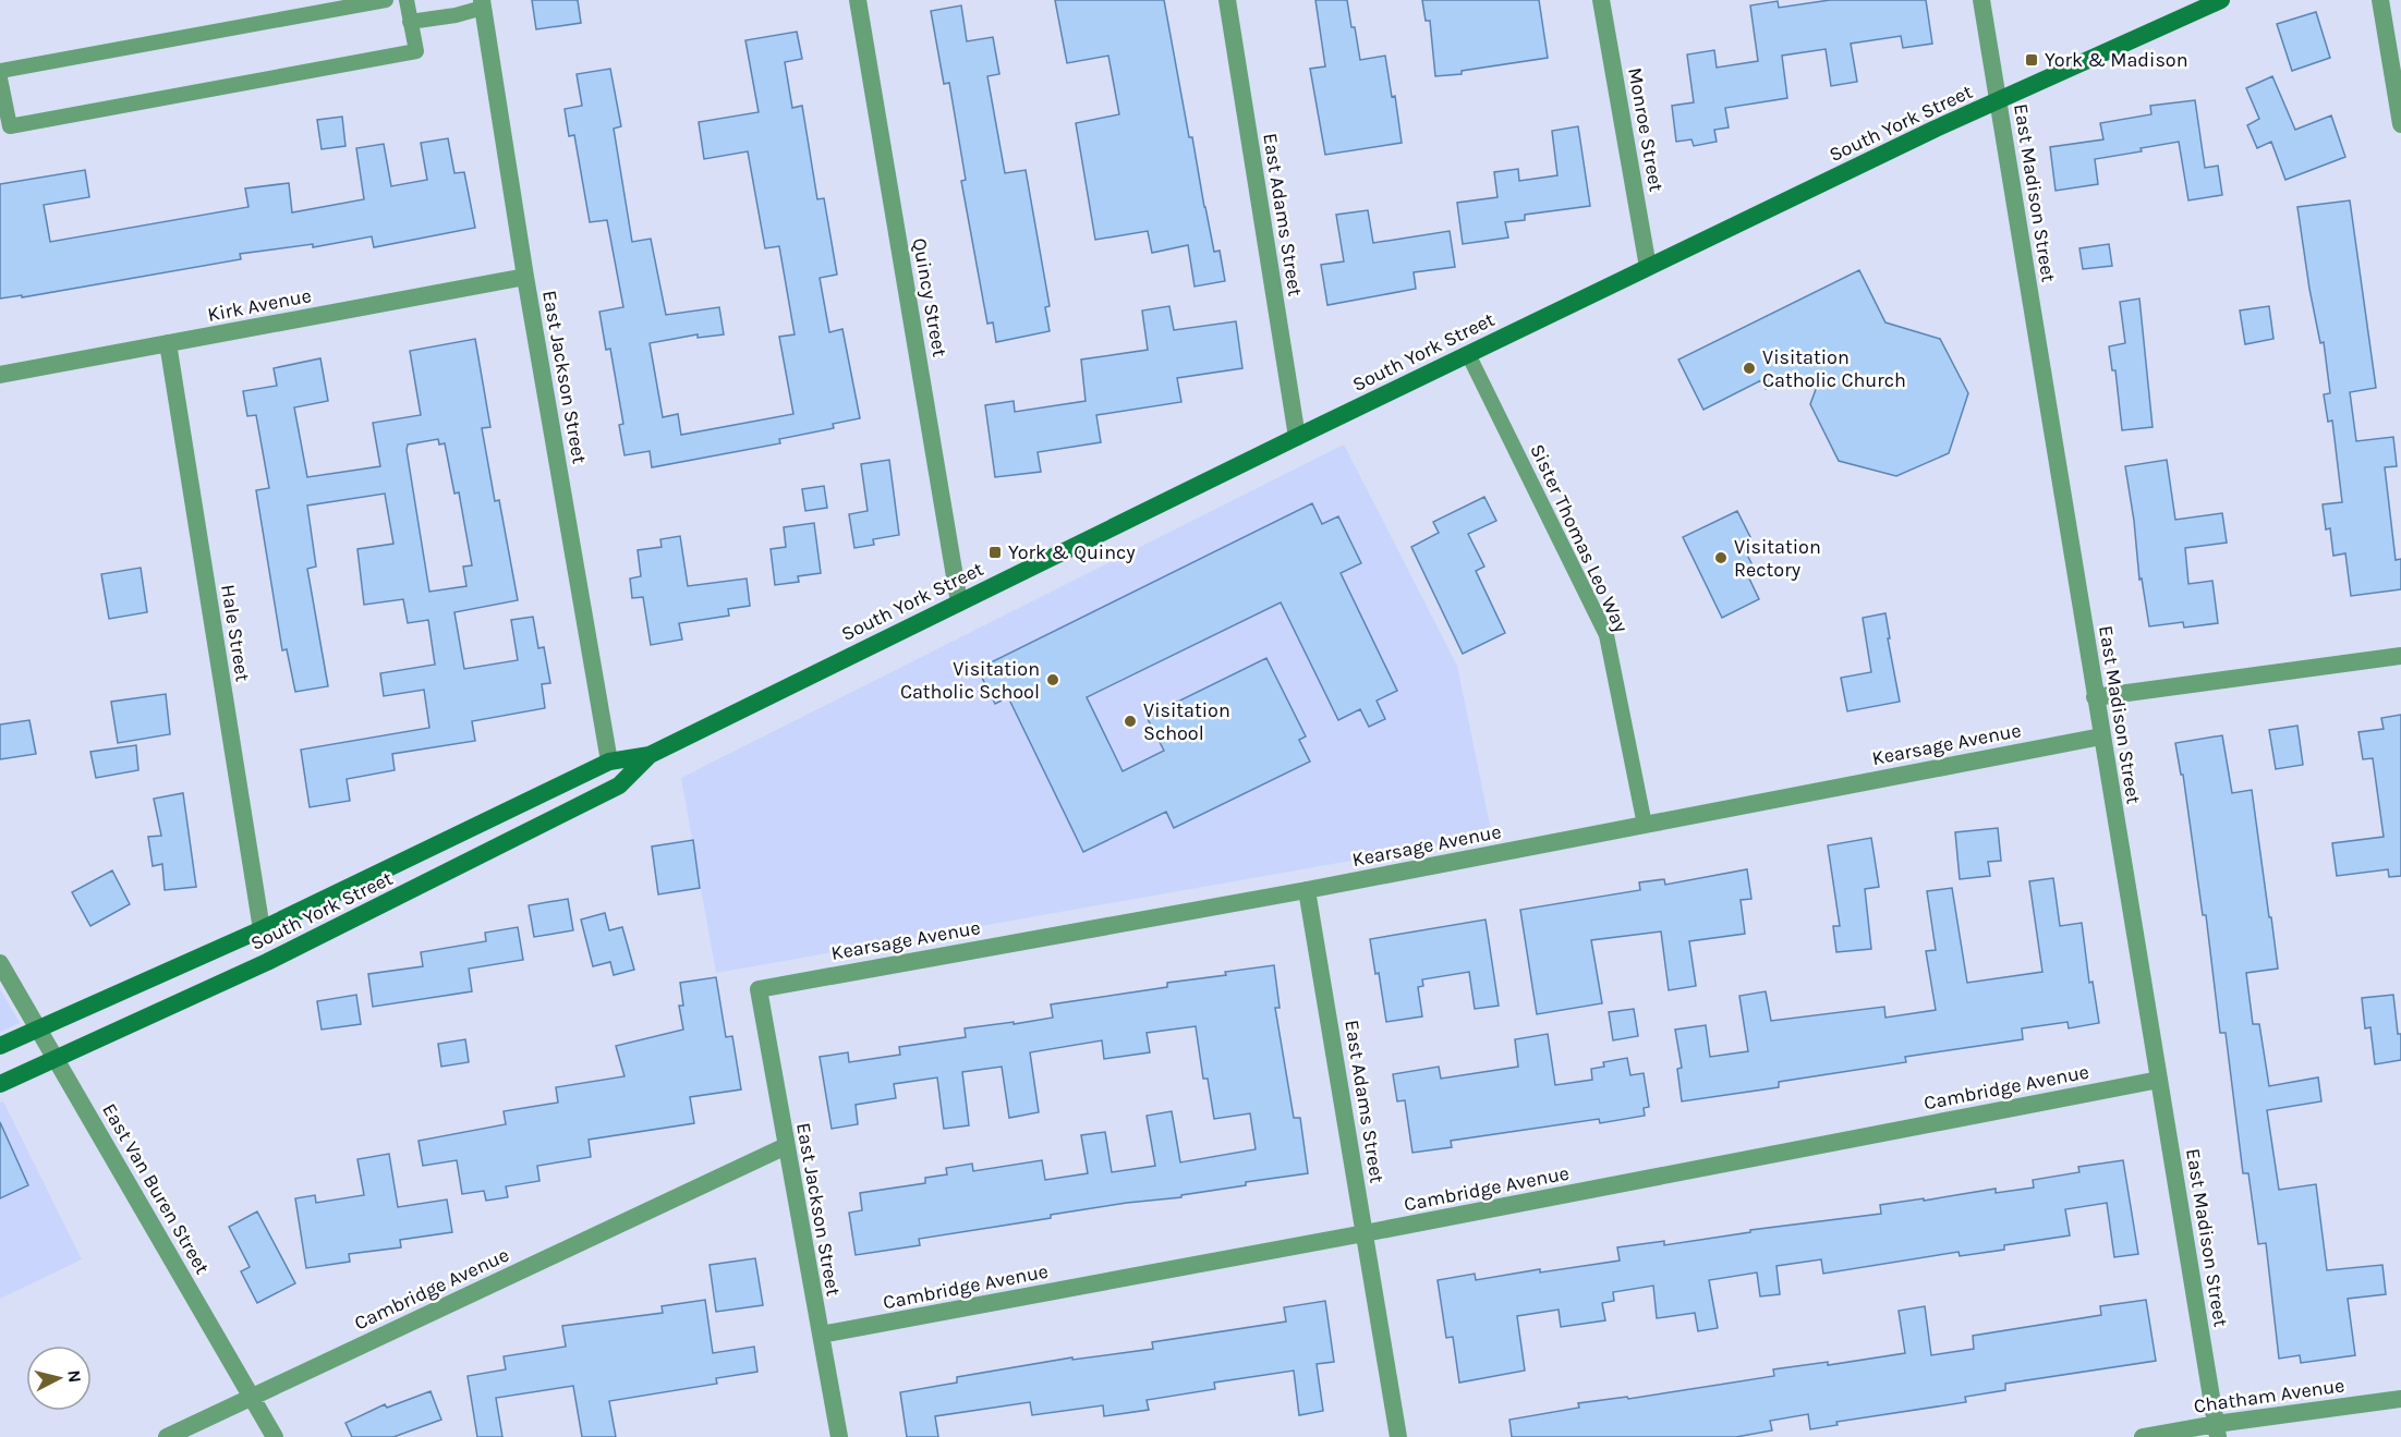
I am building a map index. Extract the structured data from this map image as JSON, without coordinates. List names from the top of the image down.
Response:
{
  "streets": {
    "main road": ["South York Street"],
    "street": [
      "Monroe Street",
      "East Madison Street",
      "East Adams Street",
      "Quincy Street",
      "Kirk Avenue",
      "East Jackson Street",
      "Hale Street",
      "Kearsage Avenue",
      "Cambridge Avenue",
      "East Van Buren Street",
      "Chatham Avenue"
    ],
    "lane": ["Sister Thomas Leo Way"]
  },
  "crossings": [
    ["South York Street", "Monroe Street"],
    ["South York Street", "East Madison Street"],
    ["South York Street", "East Adams Street"],
    ["South York Street", "Quincy Street"],
    ["South York Street", "East Jackson Street"],
    ["South York Street", "Sister Thomas Leo Way"],
    ["South York Street", "Hale Street"],
    ["South York Street", "East Van Buren Street"],
    ["East Madison Street", "Kearsage Avenue"],
    ["East Madison Street", "Cambridge Avenue"],
    ["East Madison Street", "Chatham Avenue"],
    ["East Adams Street", "Kearsage Avenue"],
    ["East Adams Street", "Cambridge Avenue"],
    ["Kirk Avenue", "East Jackson Street"],
    ["Kirk Avenue", "Hale Street"],
    ["East Jackson Street", "Kearsage Avenue"],
    ["East Jackson Street", "Cambridge Avenue"],
    ["Sister Thomas Leo Way", "Kearsage Avenue"],
    ["Cambridge Avenue", "East Van Buren Street"]
  ],
  "places": {
    "transit": ["York & Madison", "York & Quincy"],
    "other": [
      "Visitation Catholic Church",
      "Visitation Rectory",
      "Visitation Catholic School",
      "Visitation School"
    ]
  },
  "north": "right"
}
